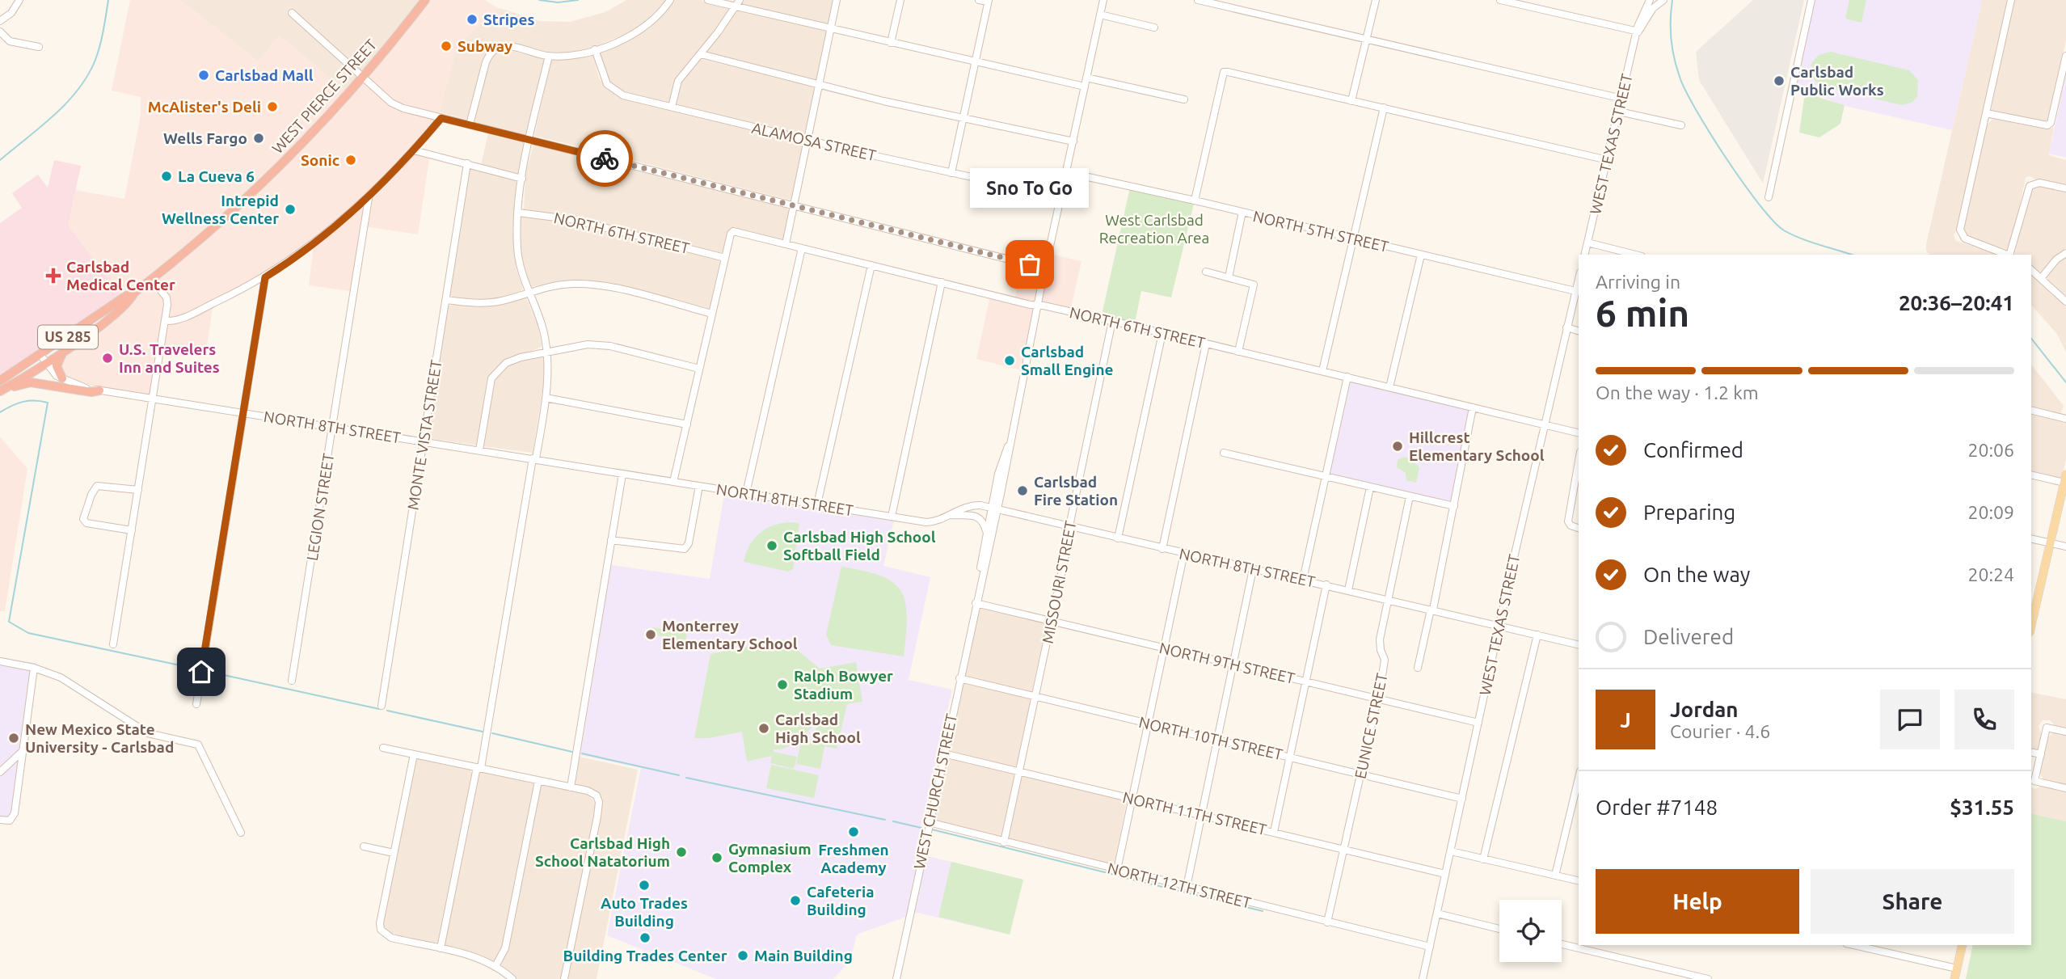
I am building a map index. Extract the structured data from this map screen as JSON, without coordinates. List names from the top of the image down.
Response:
{
  "streets": {
    "highway": ["WEST PIERCE STREET", "US 285"],
    "street": [
      "ALAMOSA STREET",
      "WEST TEXAS STREET",
      "NORTH 5TH STREET",
      "NORTH 6TH STREET",
      "NORTH 8TH STREET",
      "MONTE VISTA STREET",
      "LEGION STREET",
      "MISSOURI STREET",
      "NORTH 9TH STREET",
      "EUNICE STREET",
      "NORTH 10TH STREET",
      "WEST CHURCH STREET",
      "NORTH 11TH STREET",
      "NORTH 12TH STREET"
    ]
  },
  "crossings": [
    ["WEST PIERCE STREET", "NORTH 8TH STREET"],
    ["ALAMOSA STREET", "WEST CHURCH STREET"],
    ["WEST TEXAS STREET", "NORTH 5TH STREET"],
    ["WEST TEXAS STREET", "NORTH 6TH STREET"],
    ["WEST TEXAS STREET", "NORTH 8TH STREET"],
    ["WEST TEXAS STREET", "NORTH 9TH STREET"],
    ["WEST TEXAS STREET", "NORTH 10TH STREET"],
    ["WEST TEXAS STREET", "NORTH 11TH STREET"],
    ["WEST TEXAS STREET", "NORTH 12TH STREET"],
    ["NORTH 5TH STREET", "WEST CHURCH STREET"],
    ["NORTH 6TH STREET", "MISSOURI STREET"],
    ["NORTH 6TH STREET", "WEST CHURCH STREET"],
    ["NORTH 8TH STREET", "MONTE VISTA STREET"],
    ["NORTH 8TH STREET", "LEGION STREET"],
    ["NORTH 8TH STREET", "MISSOURI STREET"],
    ["NORTH 8TH STREET", "EUNICE STREET"],
    ["NORTH 8TH STREET", "WEST CHURCH STREET"],
    ["MISSOURI STREET", "NORTH 9TH STREET"],
    ["MISSOURI STREET", "NORTH 10TH STREET"],
    ["MISSOURI STREET", "NORTH 11TH STREET"],
    ["MISSOURI STREET", "NORTH 12TH STREET"],
    ["NORTH 9TH STREET", "EUNICE STREET"],
    ["NORTH 9TH STREET", "WEST CHURCH STREET"],
    ["EUNICE STREET", "NORTH 10TH STREET"],
    ["EUNICE STREET", "NORTH 11TH STREET"],
    ["EUNICE STREET", "NORTH 12TH STREET"],
    ["NORTH 10TH STREET", "WEST CHURCH STREET"],
    ["WEST CHURCH STREET", "NORTH 11TH STREET"],
    ["WEST CHURCH STREET", "NORTH 12TH STREET"]
  ],
  "parks": ["West Carlsbad Recreation Area"],
  "places": {
    "other": [
      "Stripes",
      "Subway",
      "Carlsbad Mall",
      "Carlsbad Public Works",
      "McAlister's Deli",
      "Wells Fargo",
      "Sonic",
      "La Cueva 6",
      "Intrepid Wellness Center",
      "Sno To Go",
      "U.S. Travelers Inn and Suites",
      "Carlsbad Small Engine",
      "Hillcrest Elementary School",
      "Carlsbad Fire Station",
      "Carlsbad High School Softball Field",
      "Monterrey Elementary School",
      "Ralph Bowyer Stadium",
      "Carlsbad High School",
      "New Mexico State University - Carlsbad",
      "Freshmen Academy",
      "Carlsbad High School Natatorium",
      "Gymnasium Complex",
      "Auto Trades Building",
      "Cafeteria Building",
      "Building Trades Center",
      "Main Building"
    ],
    "health": ["Carlsbad Medical Center"]
  },
  "page": {
    "bubble": "Sno To Go",
    "heading": ["6 min", "Arriving in", "20:36–20:41"],
    "panel": [
      "Jordan",
      "Courier · 4.6",
      "Order #7148",
      "$31.55"
    ],
    "bar": "On the way · 1.2 km",
    "list": [
      ["Confirmed", "20:06"],
      ["Preparing", "20:09"],
      ["On the way", "20:24"],
      "Delivered"
    ],
    "round": "J",
    "buttons": ["Help", "Share"]
  }
}
